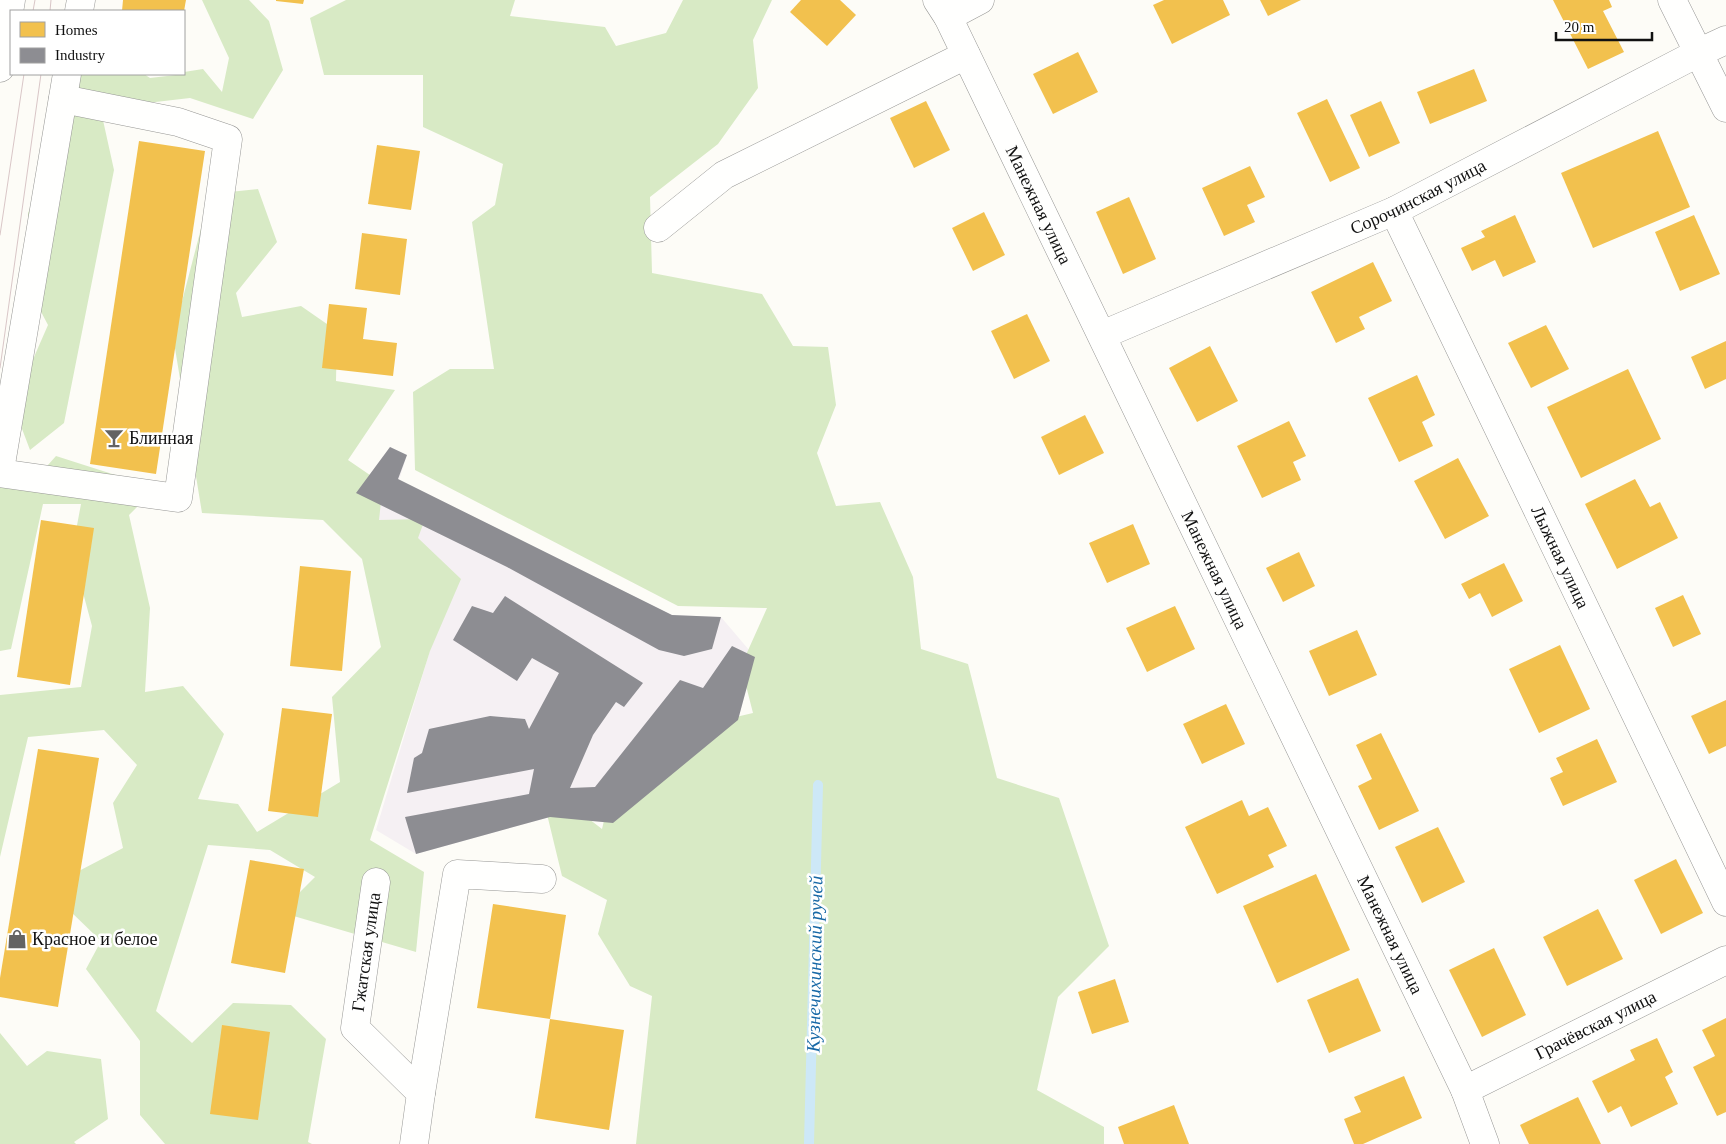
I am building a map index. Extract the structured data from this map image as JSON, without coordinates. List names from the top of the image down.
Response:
{
  "streets": {
    "street": [
      "Сорочинская улица",
      "Манежная улица",
      "Лыжная улица",
      "Гжатская улица",
      "Грачёвская улица"
    ]
  },
  "crossings": [
    ["Сорочинская улица", "Манежная улица"],
    ["Сорочинская улица", "Лыжная улица"],
    ["Манежная улица", "Грачёвская улица"]
  ],
  "water": ["Кузнечихинский ручей"],
  "places": {
    "bar": ["Блинная"],
    "shop": ["Красное и белое"]
  },
  "legend": ["Homes", "Industry"],
  "scale_bar": "20 m"
}
